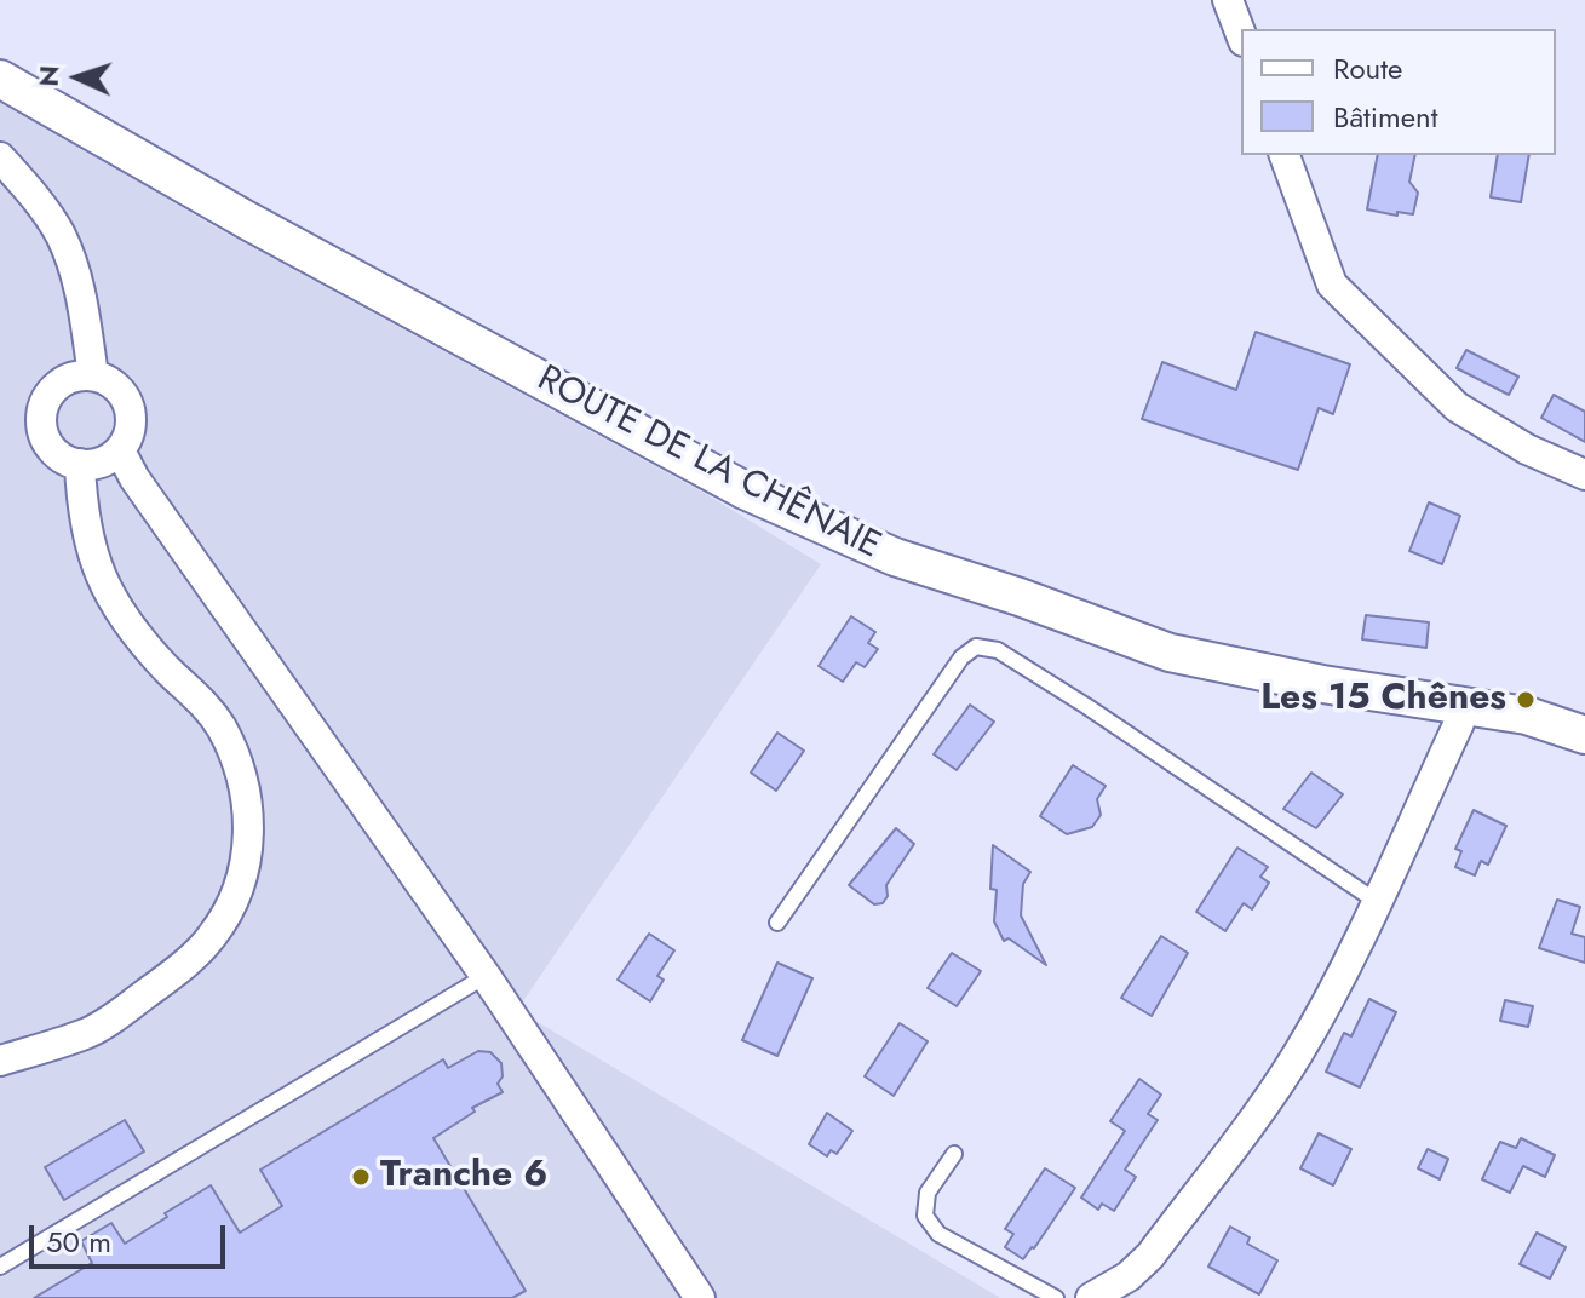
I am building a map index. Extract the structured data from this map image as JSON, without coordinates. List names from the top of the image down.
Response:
{
  "streets": {
    "street": ["ROUTE DE LA CHÊNAIE"]
  },
  "places": ["Les 15 Chênes", "Tranche 6"],
  "legend": ["Route", "Bâtiment"],
  "scale_bar": "50 m",
  "north": "left"
}
